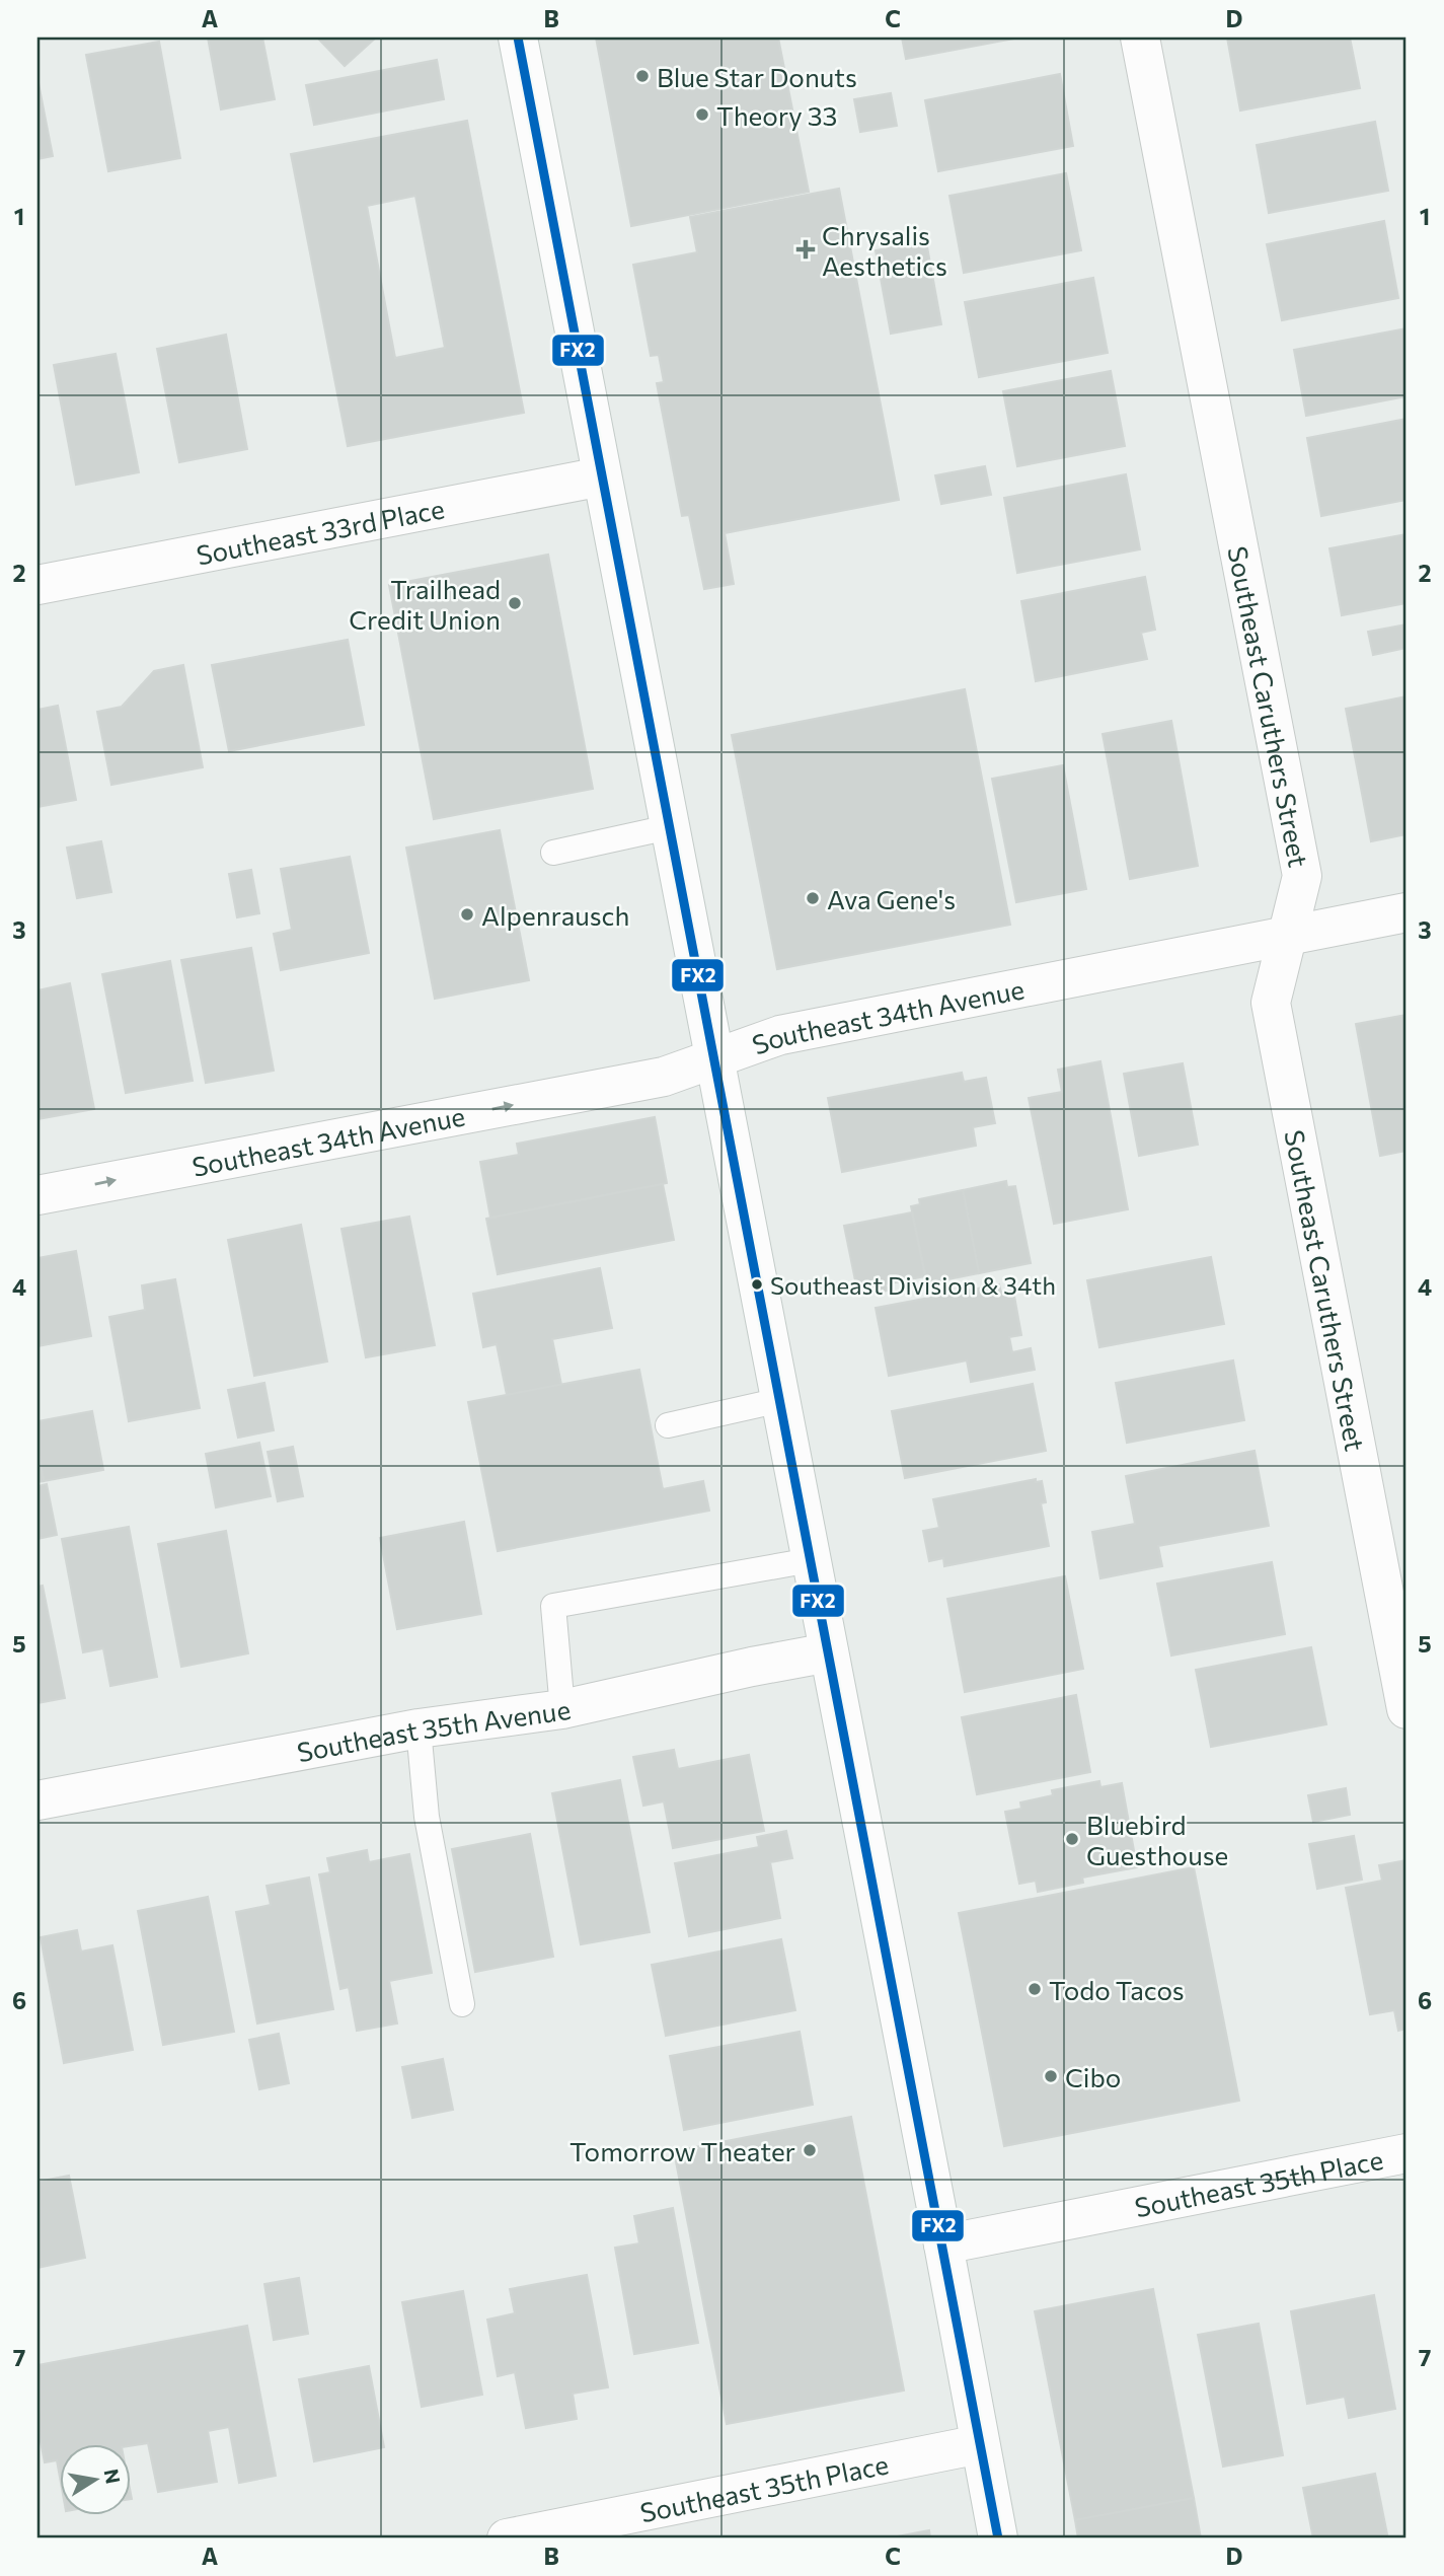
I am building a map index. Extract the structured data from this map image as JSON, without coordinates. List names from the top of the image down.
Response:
{
  "streets": {
    "street": [
      "Southeast 33rd Place",
      "Southeast Caruthers Street",
      "Southeast 34th Avenue",
      "Southeast 35th Avenue",
      "Southeast 35th Place"
    ]
  },
  "crossings": [
    ["Southeast Caruthers Street", "Southeast 34th Avenue"]
  ],
  "one_way": ["Southeast 34th Avenue"],
  "places": {
    "other": [
      "Blue Star Donuts",
      "Theory 33",
      "Trailhead Credit Union",
      "Ava Gene's",
      "Alpenrausch",
      "Southeast Division & 34th",
      "Bluebird Guesthouse",
      "Todo Tacos",
      "Cibo",
      "Tomorrow Theater"
    ],
    "health": ["Chrysalis Aesthetics"]
  },
  "lines": ["transit line FX2"],
  "north": "right",
  "grid": {
    "columns": [
      "A",
      "B",
      "C",
      "D"
    ],
    "rows": [
      "1",
      "2",
      "3",
      "4",
      "5",
      "6",
      "7"
    ]
  }
}
